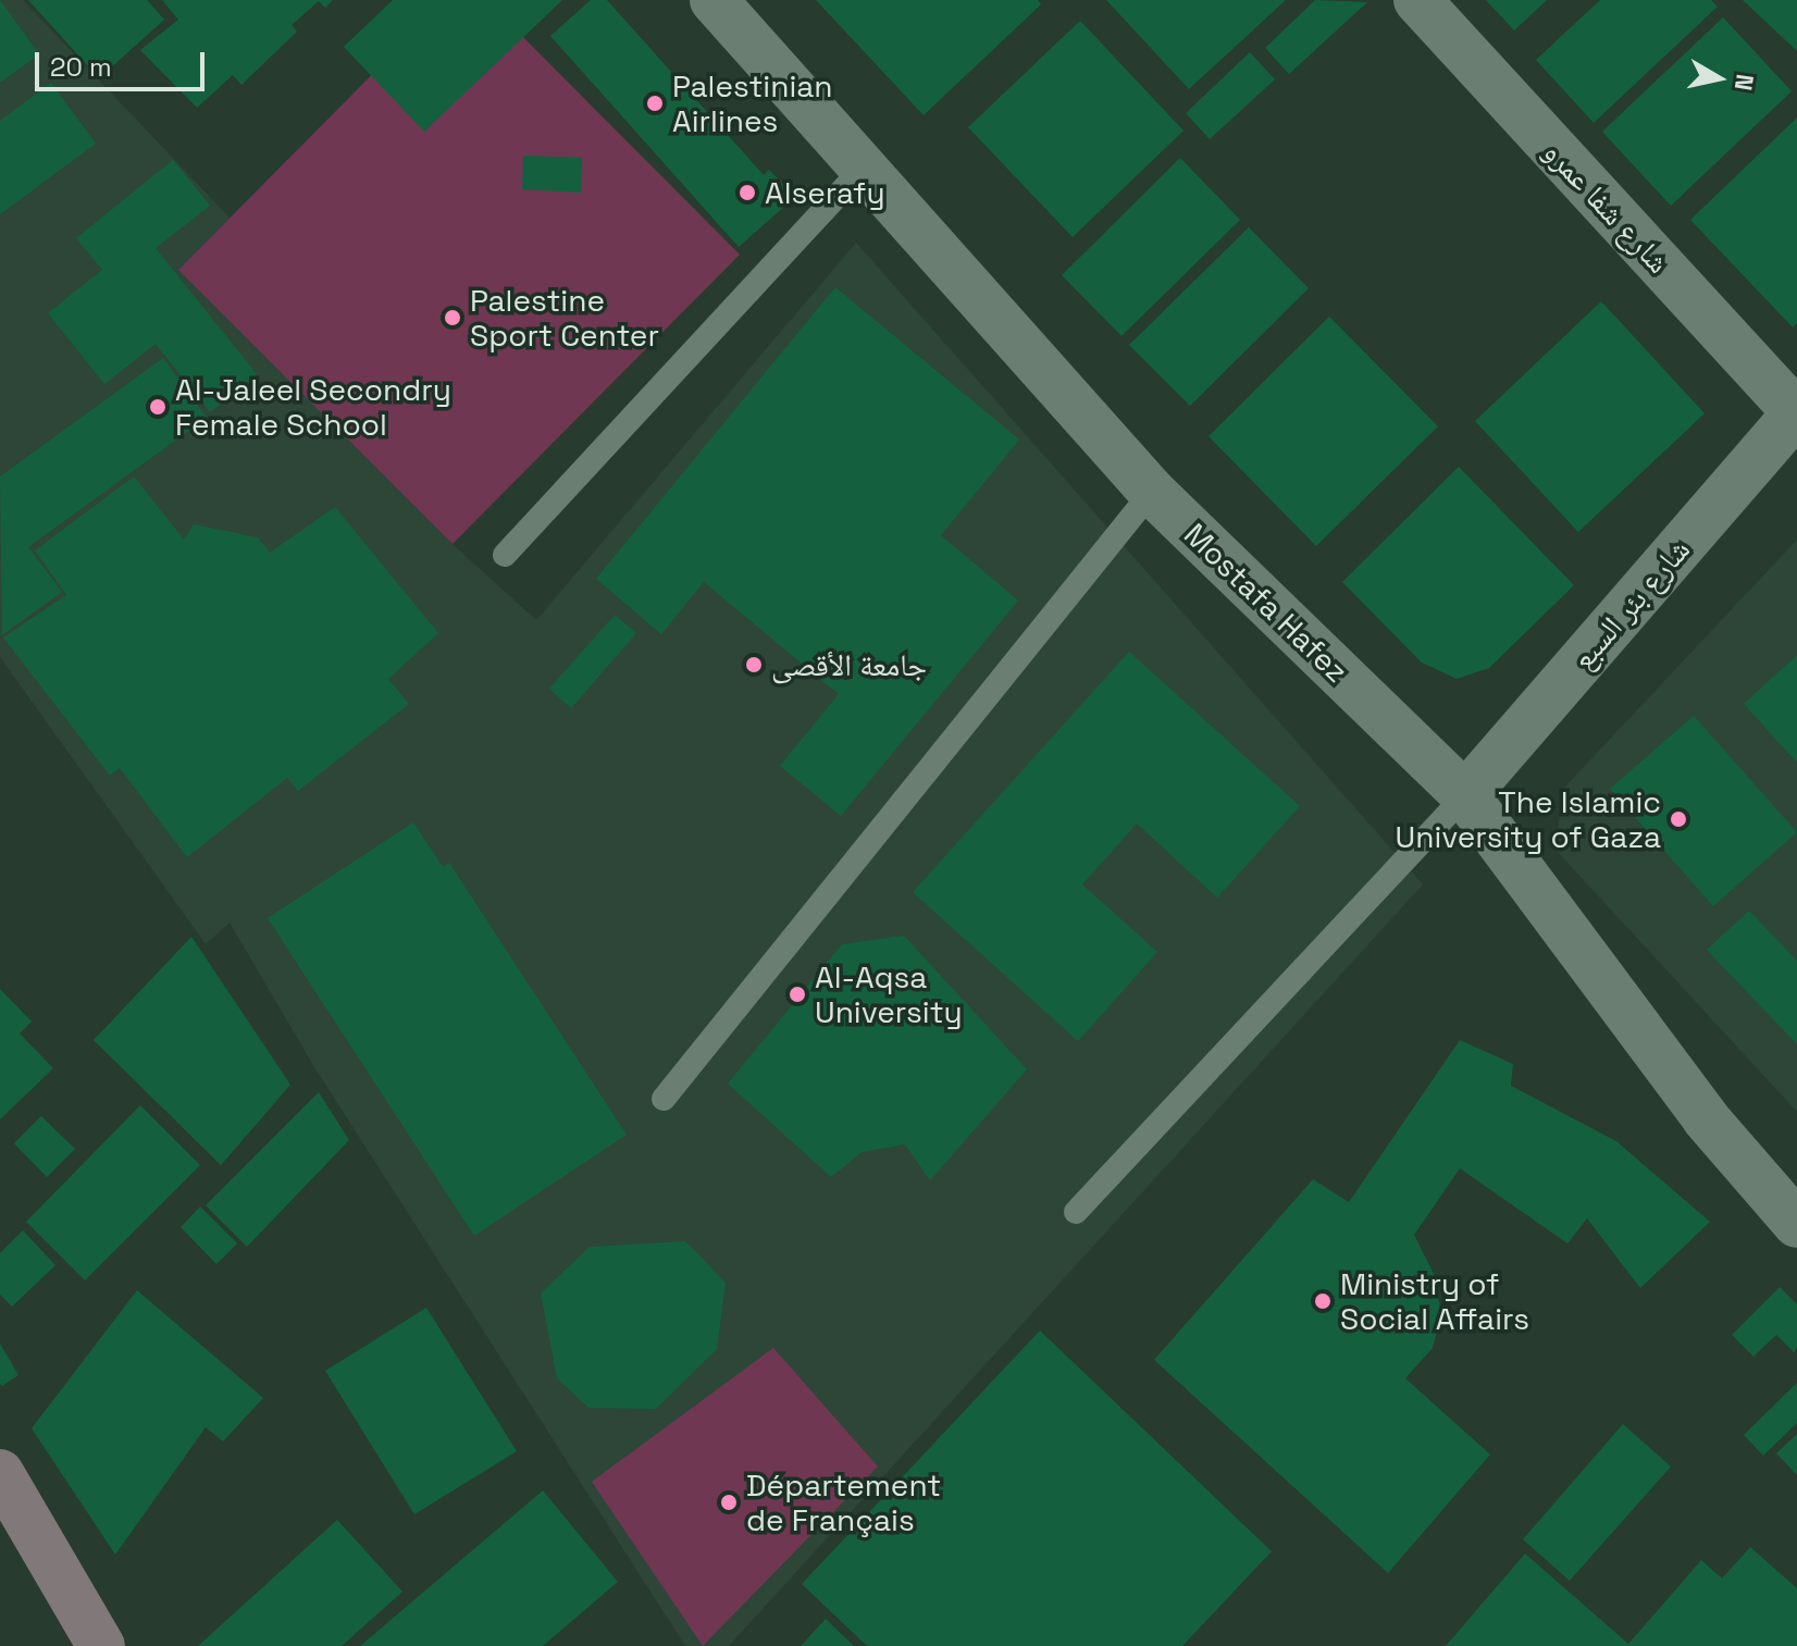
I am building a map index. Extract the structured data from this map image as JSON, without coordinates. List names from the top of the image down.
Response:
{
  "streets": {
    "street": ["شارع شفا عمرو", "Mostafa Hafez", "شارع بئر السبع"]
  },
  "crossings": [
    ["شارع شفا عمرو", "شارع بئر السبع"],
    ["Mostafa Hafez", "شارع بئر السبع"]
  ],
  "places": [
    "Palestinian Airlines",
    "Alserafy",
    "Palestine Sport Center",
    "Al-Jaleel Secondry Female School",
    "جامعة الأقصى",
    "The Islamic University of Gaza",
    "Al-Aqsa University",
    "Ministry of Social Affairs",
    "Département de Français"
  ],
  "scale_bar": "20 m",
  "north": "right"
}
